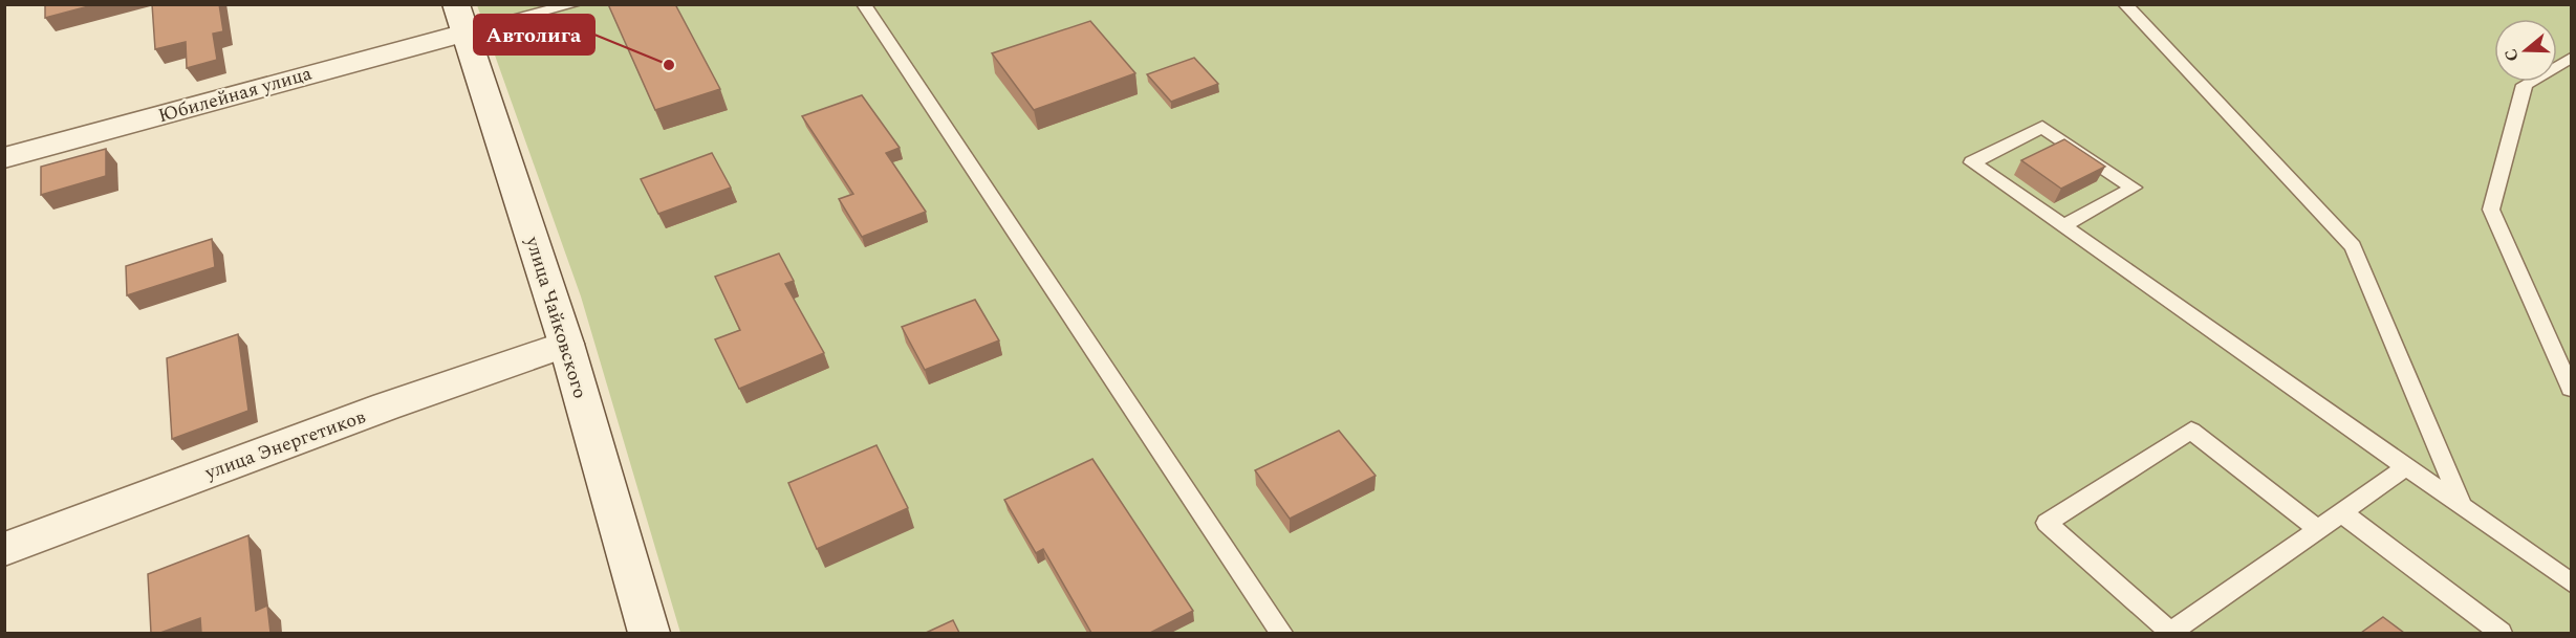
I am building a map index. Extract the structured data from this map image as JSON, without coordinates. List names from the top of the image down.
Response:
{
  "streets": {
    "street": ["Юбилейная улица", "улица Чайковского", "улица Энергетиков"]
  },
  "crossings": [
    ["Юбилейная улица", "улица Чайковского"],
    ["улица Чайковского", "улица Энергетиков"]
  ],
  "places": ["Автолига"],
  "north": "left"
}
